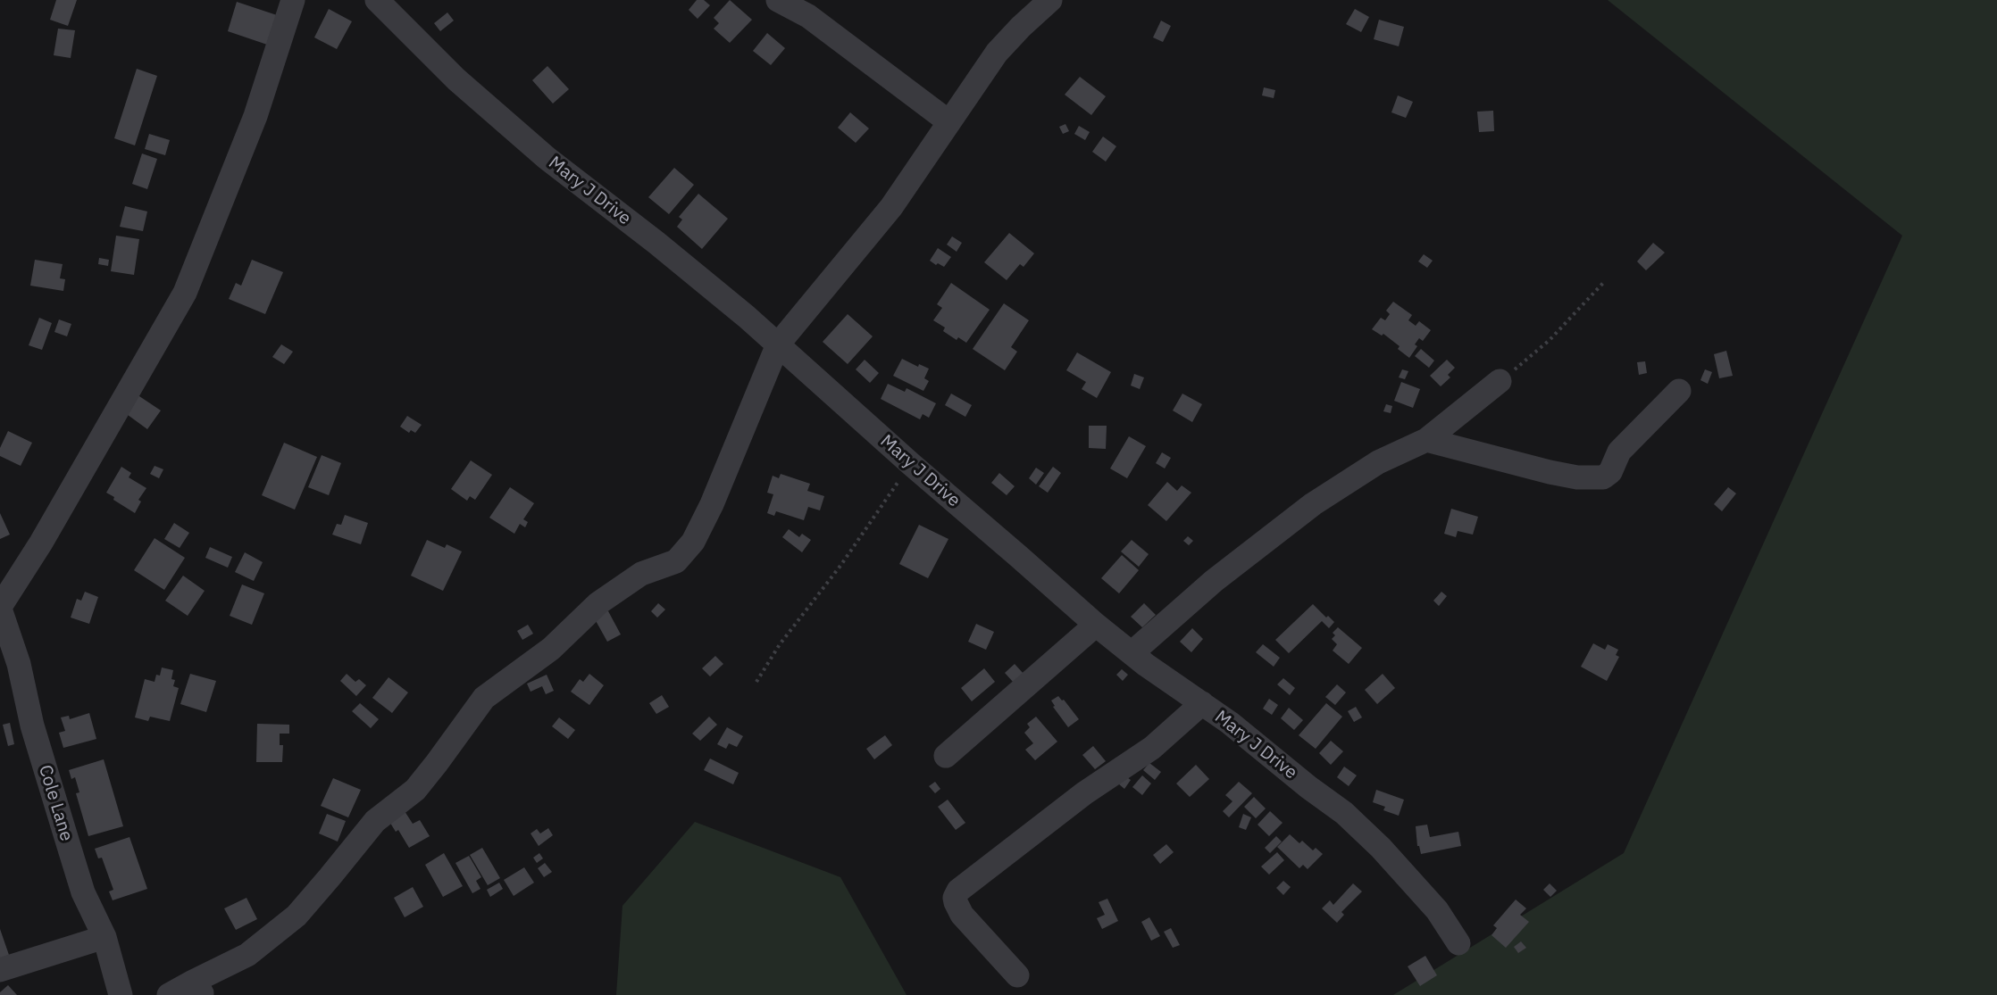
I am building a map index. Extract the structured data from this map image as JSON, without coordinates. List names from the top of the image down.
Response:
{
  "streets": {
    "street": ["Mary J Drive", "Cole Lane"]
  }
}
